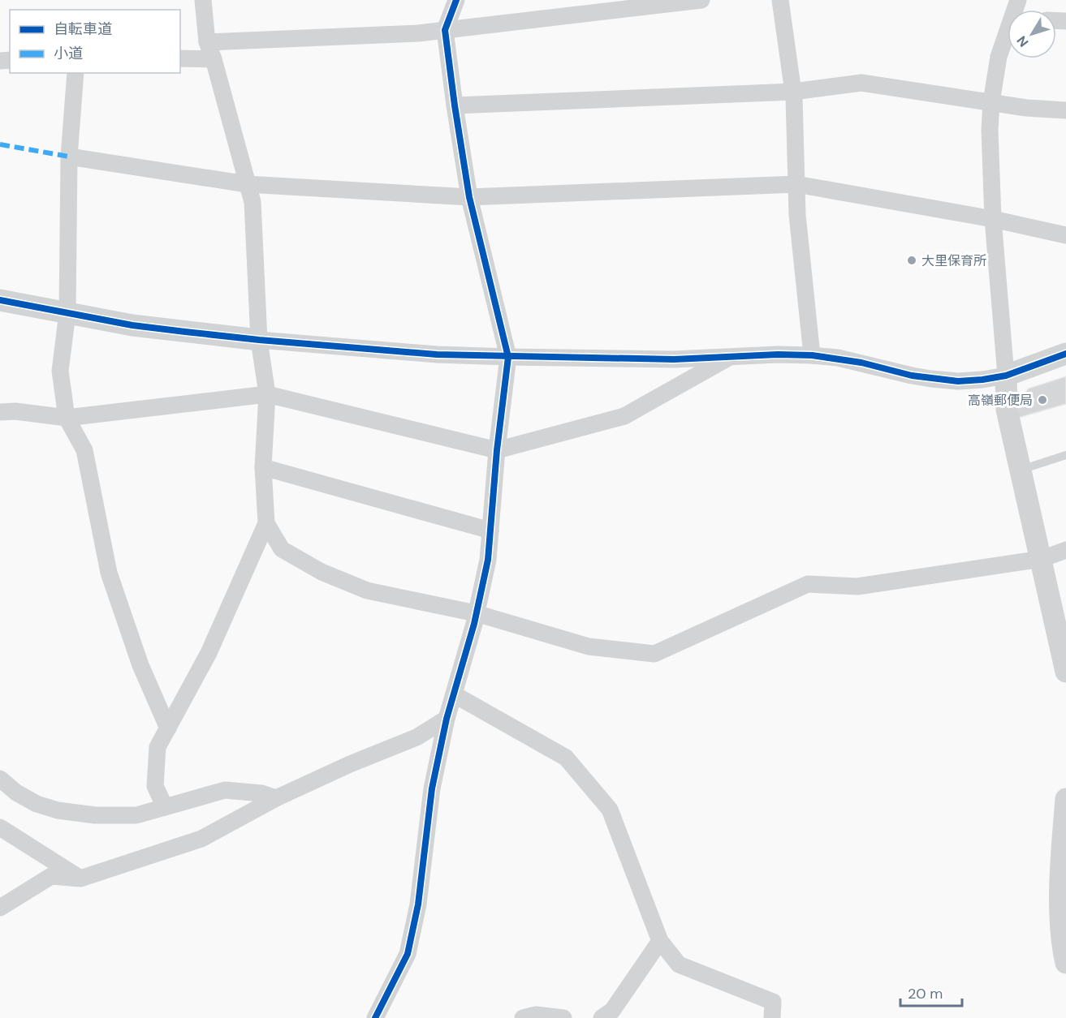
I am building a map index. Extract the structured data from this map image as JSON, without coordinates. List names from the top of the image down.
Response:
{
  "places": ["大里保育所", "高嶺郵便局"],
  "legend": ["自転車道", "小道"],
  "scale_bar": "20 m",
  "north": "bottom left"
}
